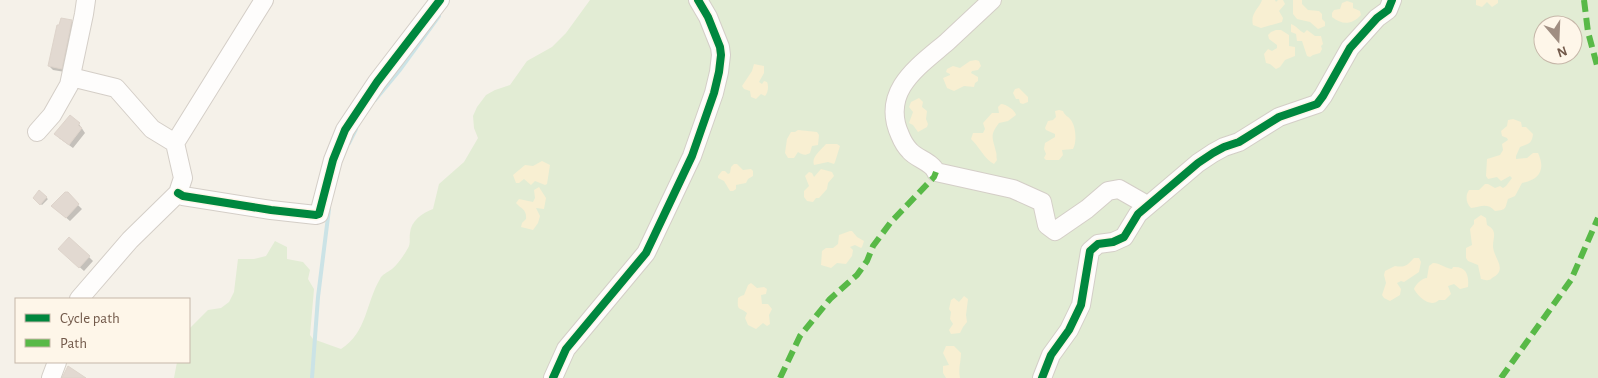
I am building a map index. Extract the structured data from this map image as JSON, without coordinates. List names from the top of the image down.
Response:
{
  "legend": ["Cycle path", "Path"],
  "north": "bottom"
}
